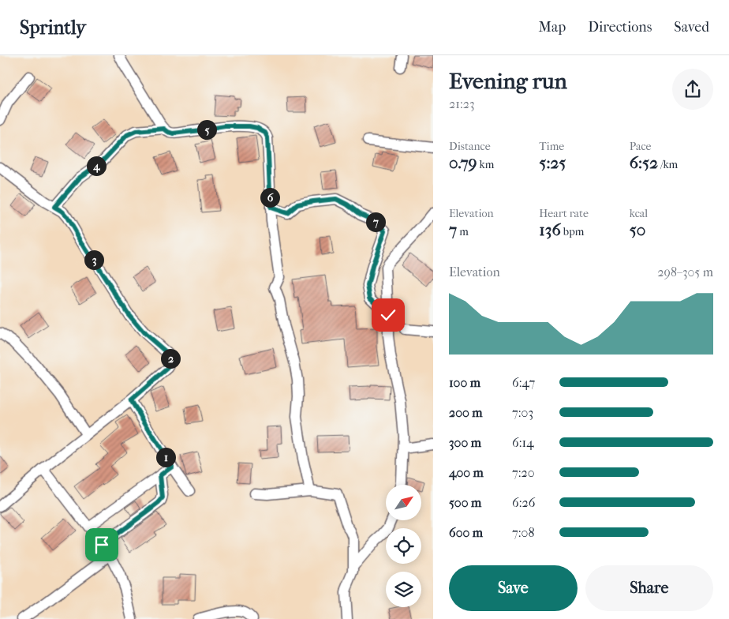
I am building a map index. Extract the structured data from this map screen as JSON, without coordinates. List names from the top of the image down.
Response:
{
  "north": "top right",
  "page": {
    "header": "Sprintly",
    "nav": ["Map", "Directions", "Saved"],
    "heading": ["Evening run", "21:23"],
    "pins": [
      "5",
      "4",
      "6",
      "7",
      "3",
      "2",
      "1"
    ],
    "stats": [
      ["Distance", "0.79 km"],
      ["Time", "5:25"],
      ["Pace", "6:52 /km"],
      ["Elevation", "7 m"],
      ["Heart rate", "136 bpm"],
      ["kcal", "50"]
    ],
    "chart": ["Elevation", "298–305 m"],
    "list": [
      {
        "name": "100 m",
        "note": "6:47"
      },
      {
        "name": "200 m",
        "note": "7:03"
      },
      {
        "name": "300 m",
        "note": "6:14"
      },
      {
        "name": "400 m",
        "note": "7:20"
      },
      {
        "name": "500 m",
        "note": "6:26"
      },
      {
        "name": "600 m",
        "note": "7:08"
      }
    ],
    "buttons": ["Save", "Share"]
  }
}
